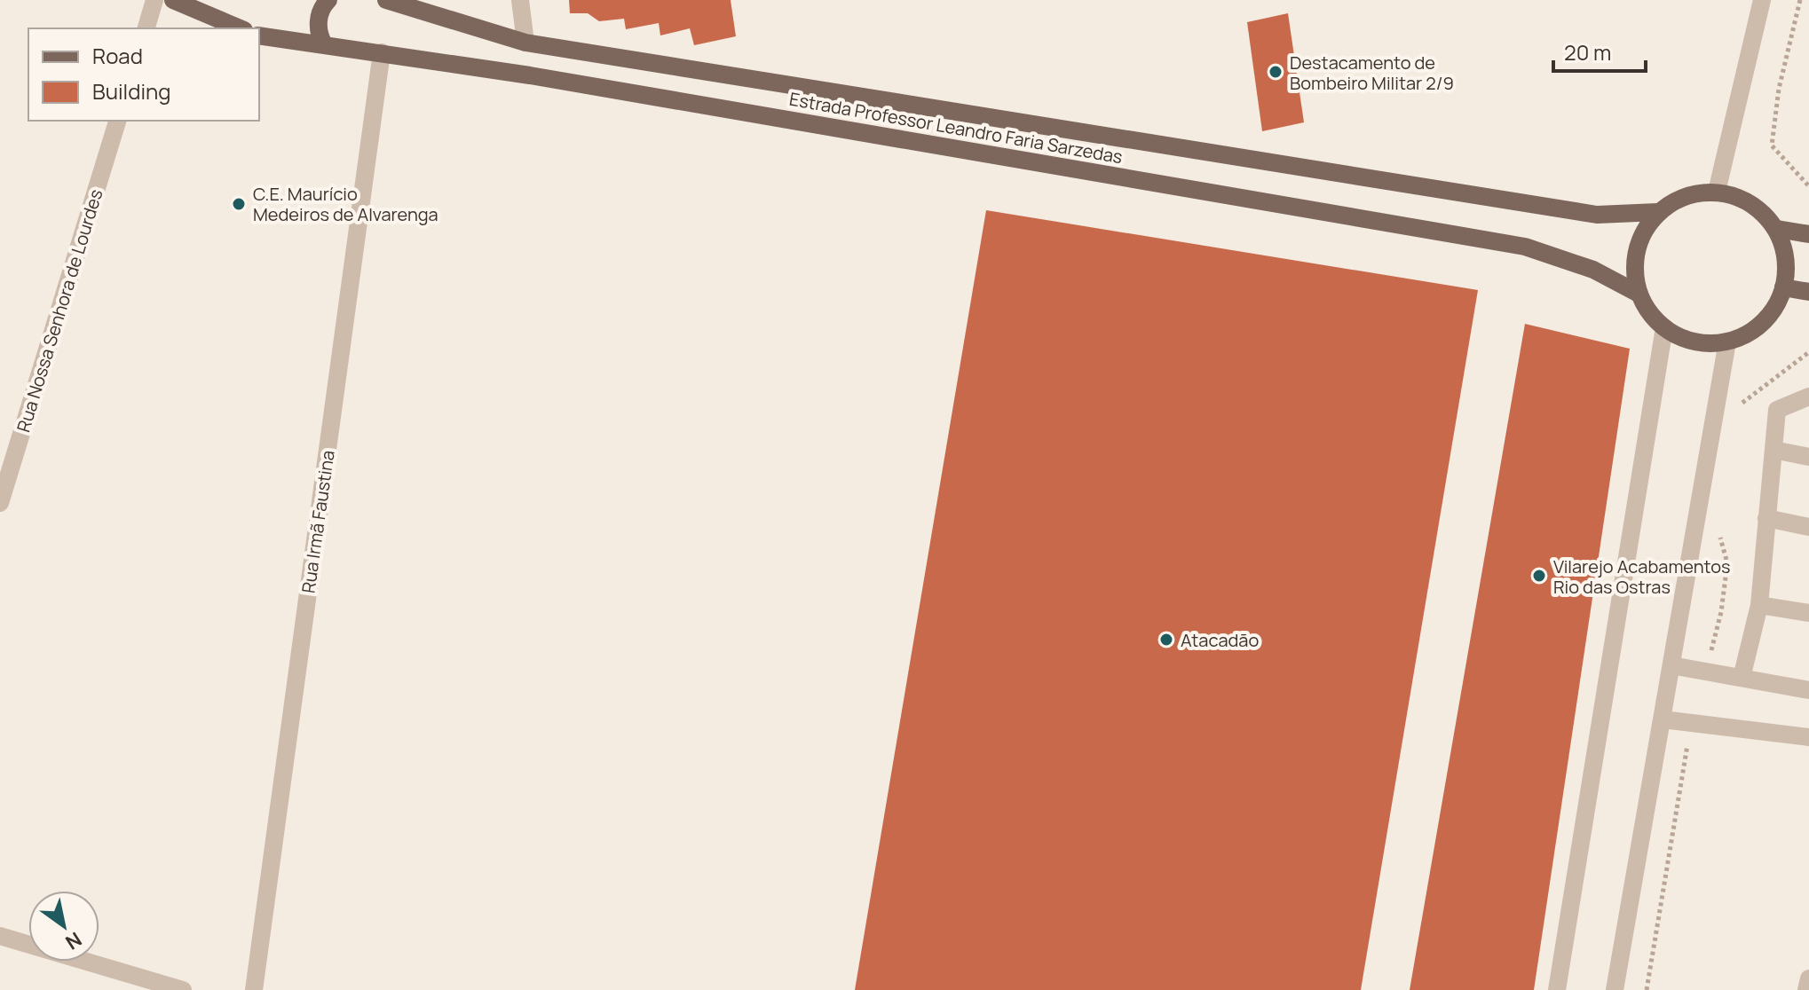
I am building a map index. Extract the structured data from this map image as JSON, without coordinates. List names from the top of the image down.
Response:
{
  "streets": {
    "main road": ["Estrada Professor Leandro Faria Sarzedas"],
    "street": ["Rua Nossa Senhora de Lourdes", "Rua Irmã Faustina"]
  },
  "crossings": [
    ["Estrada Professor Leandro Faria Sarzedas", "Rua Irmã Faustina"]
  ],
  "places": [
    "Destacamento de Bombeiro Militar 2/9",
    "C.E. Maurício Medeiros de Alvarenga",
    "Vilarejo Acabamentos Rio das Ostras",
    "Atacadão"
  ],
  "legend": ["Road", "Building"],
  "scale_bar": "20 m",
  "north": "bottom right"
}
